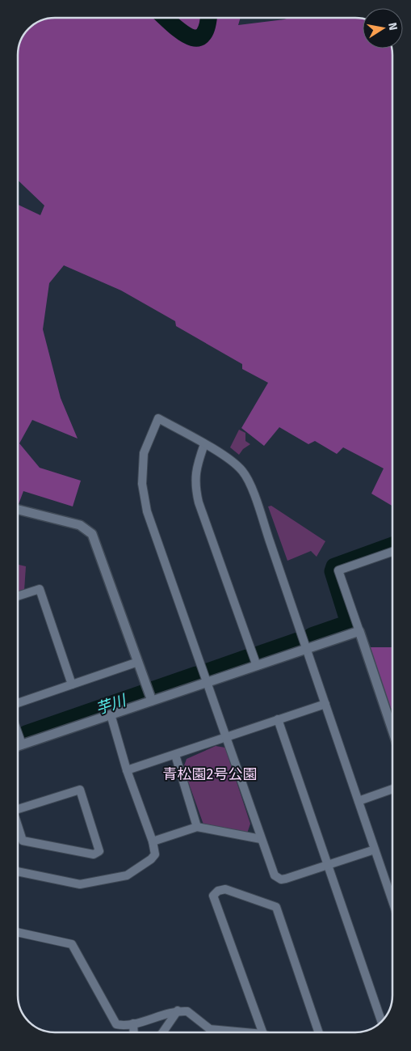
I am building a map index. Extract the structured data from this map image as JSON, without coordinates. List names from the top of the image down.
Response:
{
  "water": ["芋川"],
  "parks": ["青松園2号公園"],
  "north": "right"
}
